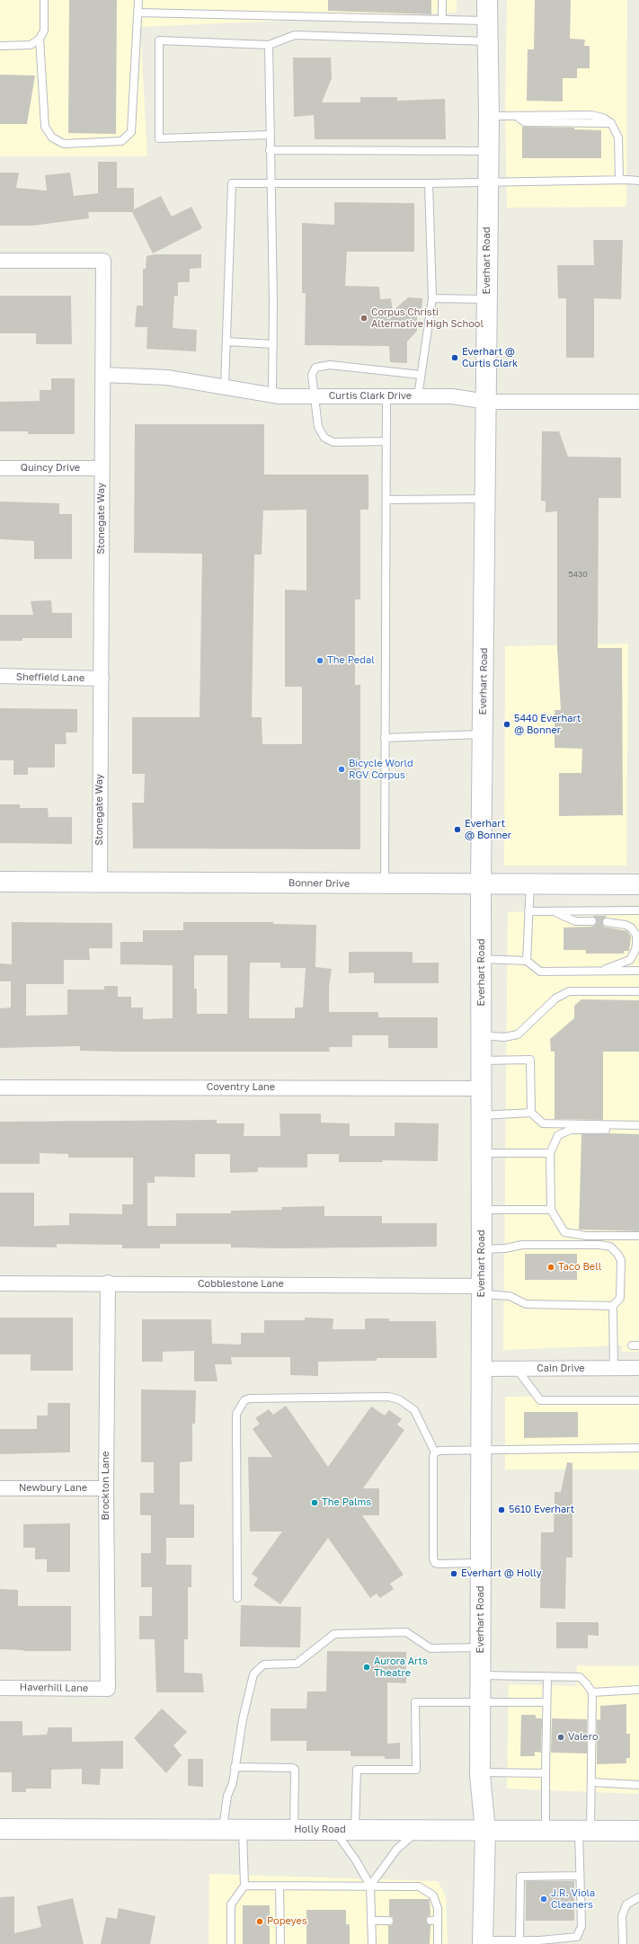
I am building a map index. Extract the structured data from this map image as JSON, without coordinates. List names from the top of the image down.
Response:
{
  "streets": {
    "main road": ["Everhart Road", "Bonner Drive", "Holly Road"],
    "street": [
      "Curtis Clark Drive",
      "Quincy Drive",
      "Stonegate Way",
      "Sheffield Lane",
      "Coventry Lane",
      "Cobblestone Lane",
      "Cain Drive",
      "Brockton Lane",
      "Newbury Lane",
      "Haverhill Lane"
    ]
  },
  "crossings": [
    ["Everhart Road", "Curtis Clark Drive"],
    ["Everhart Road", "Bonner Drive"],
    ["Everhart Road", "Coventry Lane"],
    ["Everhart Road", "Cobblestone Lane"],
    ["Everhart Road", "Cain Drive"],
    ["Everhart Road", "Holly Road"],
    ["Curtis Clark Drive", "Stonegate Way"],
    ["Quincy Drive", "Stonegate Way"],
    ["Stonegate Way", "Sheffield Lane"],
    ["Stonegate Way", "Bonner Drive"],
    ["Cobblestone Lane", "Brockton Lane"],
    ["Brockton Lane", "Newbury Lane"],
    ["Brockton Lane", "Haverhill Lane"]
  ],
  "places": [
    "Corpus Christi Alternative High School",
    "Everhart @ Curtis Clark",
    "The Pedal",
    "5440 Everhart @ Bonner",
    "Bicycle World RGV Corpus",
    "Everhart @ Bonner",
    "Taco Bell",
    "The Palms",
    "5610 Everhart",
    "Everhart @ Holly",
    "Aurora Arts Theatre",
    "Valero",
    "J.R. Viola Cleaners",
    "Popeyes"
  ],
  "house_numbers": ["5430"]
}
